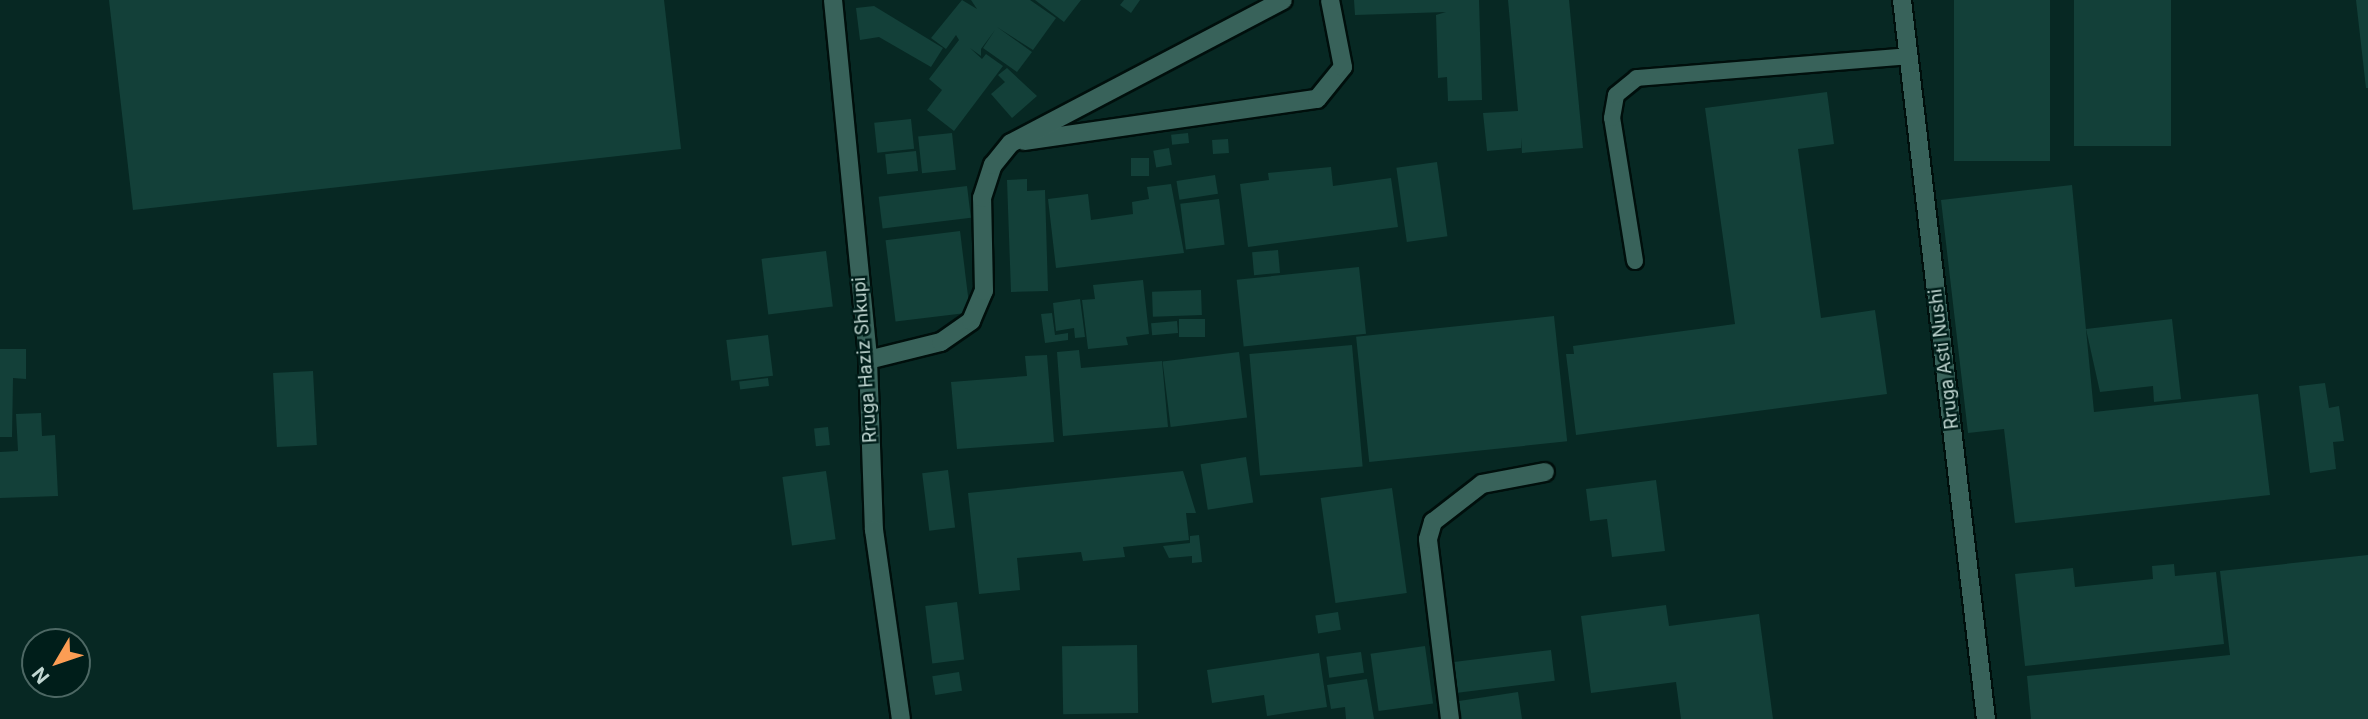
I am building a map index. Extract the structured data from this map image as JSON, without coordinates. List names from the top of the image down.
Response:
{
  "streets": {
    "street": ["Rruga Asti Nushi", "Rruga Haziz Shkupi"]
  },
  "north": "bottom left"
}
